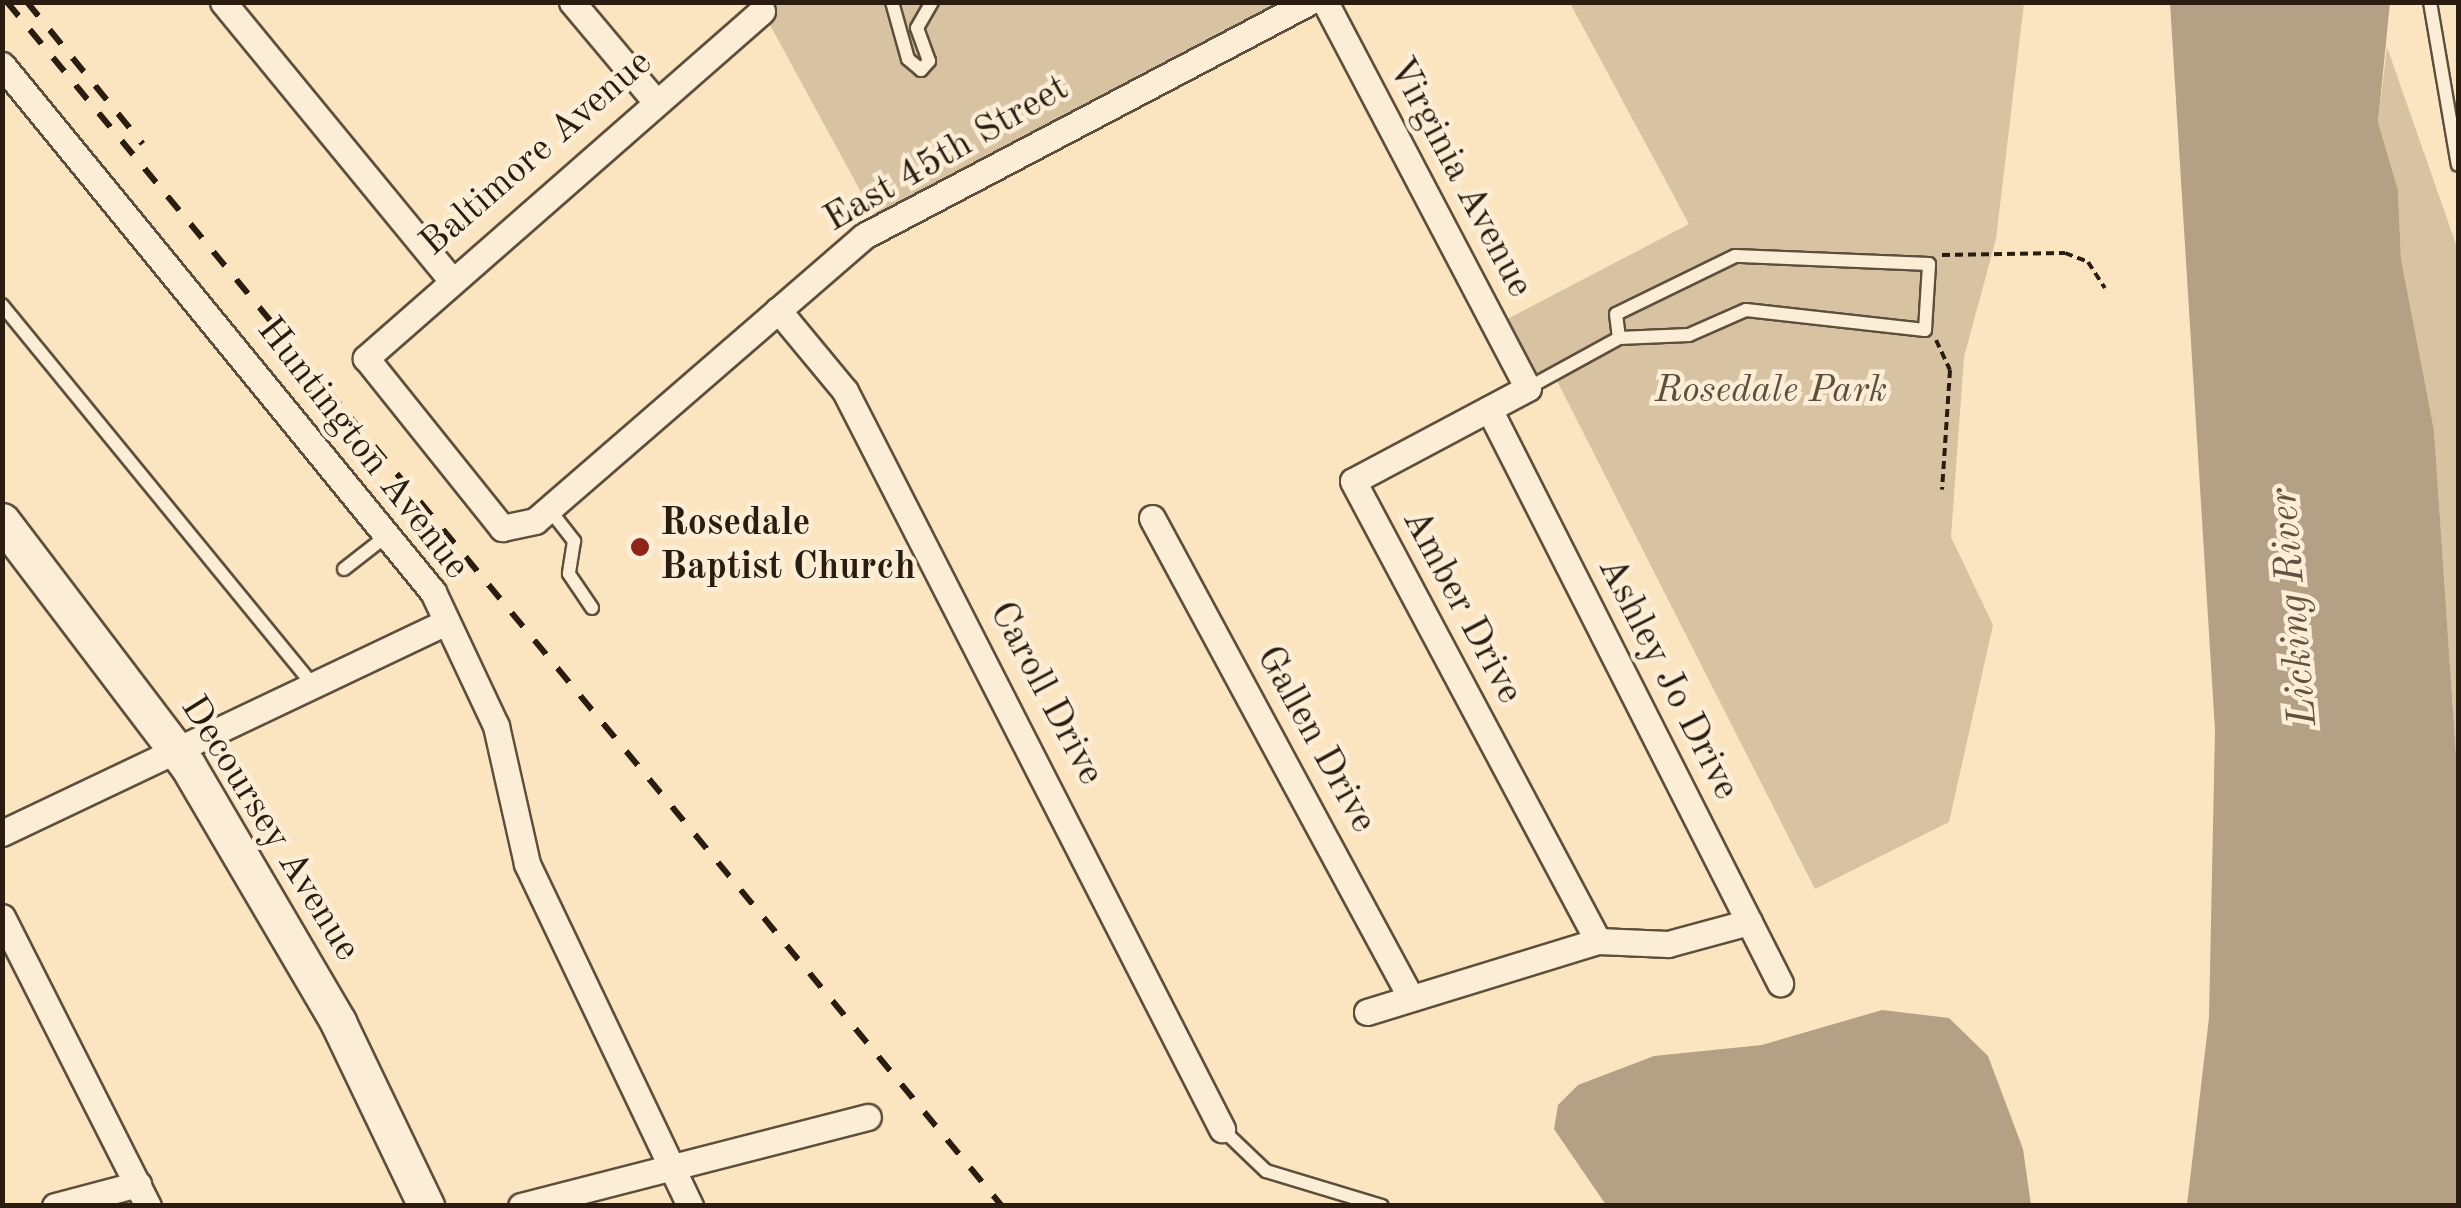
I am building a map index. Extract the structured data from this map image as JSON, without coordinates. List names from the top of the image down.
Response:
{
  "streets": {
    "main road": ["Decoursey Avenue"],
    "street": [
      "Baltimore Avenue",
      "East 45th Street",
      "Virginia Avenue",
      "Huntington Avenue",
      "Amber Drive",
      "Ashley Jo Drive",
      "Caroll Drive",
      "Gallen Drive"
    ]
  },
  "crossings": [
    ["Baltimore Avenue", "East 45th Street"],
    ["East 45th Street", "Caroll Drive"],
    ["Virginia Avenue", "Amber Drive"],
    ["Amber Drive", "Ashley Jo Drive"]
  ],
  "water": ["Licking River"],
  "parks": ["Rosedale Park"],
  "places": ["Rosedale Baptist Church"]
}
